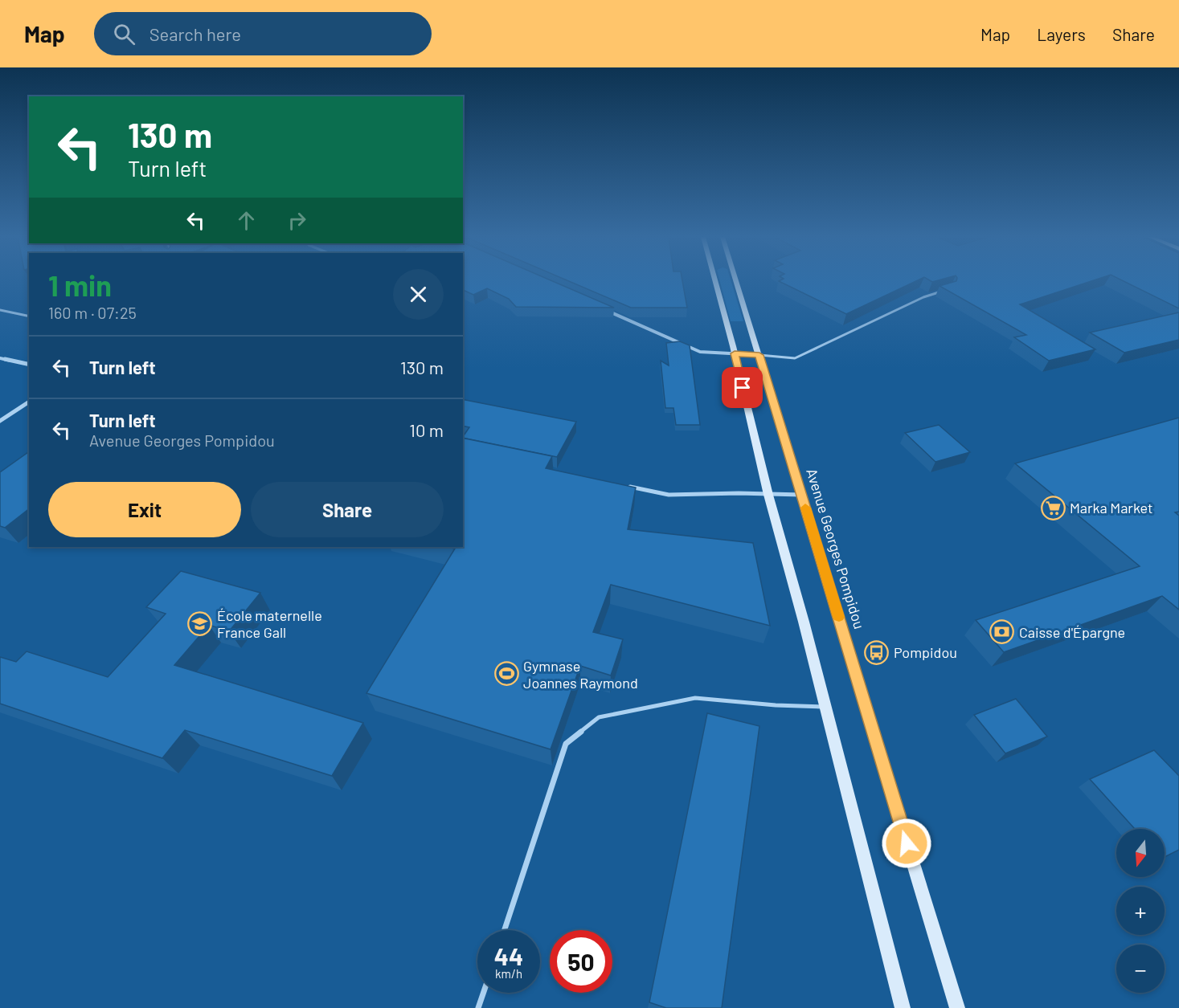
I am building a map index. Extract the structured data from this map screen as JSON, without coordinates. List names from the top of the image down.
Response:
{
  "streets": {
    "main road": ["Avenue Georges Pompidou"]
  },
  "places": {
    "supermarket": ["Marka Market"],
    "school or university": ["École maternelle France Gall"],
    "bank": ["Caisse d'Épargne"],
    "bus stop": ["Pompidou"],
    "sports": ["Gymnase Joannes Raymond"]
  },
  "north": "bottom",
  "page": {
    "header": "Map",
    "search": "Search here",
    "nav": ["Map", "Layers", "Share"],
    "turn": ["130 m", "Turn left"],
    "heading": ["1 min", "160 m · 07:25"],
    "list": [
      {
        "name": "Turn left",
        "value": "130 m"
      },
      {
        "name": "Turn left",
        "note": "Avenue Georges Pompidou",
        "value": "10 m"
      }
    ],
    "buttons": ["Exit", "Share"],
    "map_buttons": ["+", "−"],
    "speed": "44 km/h",
    "limit": "50"
  }
}
